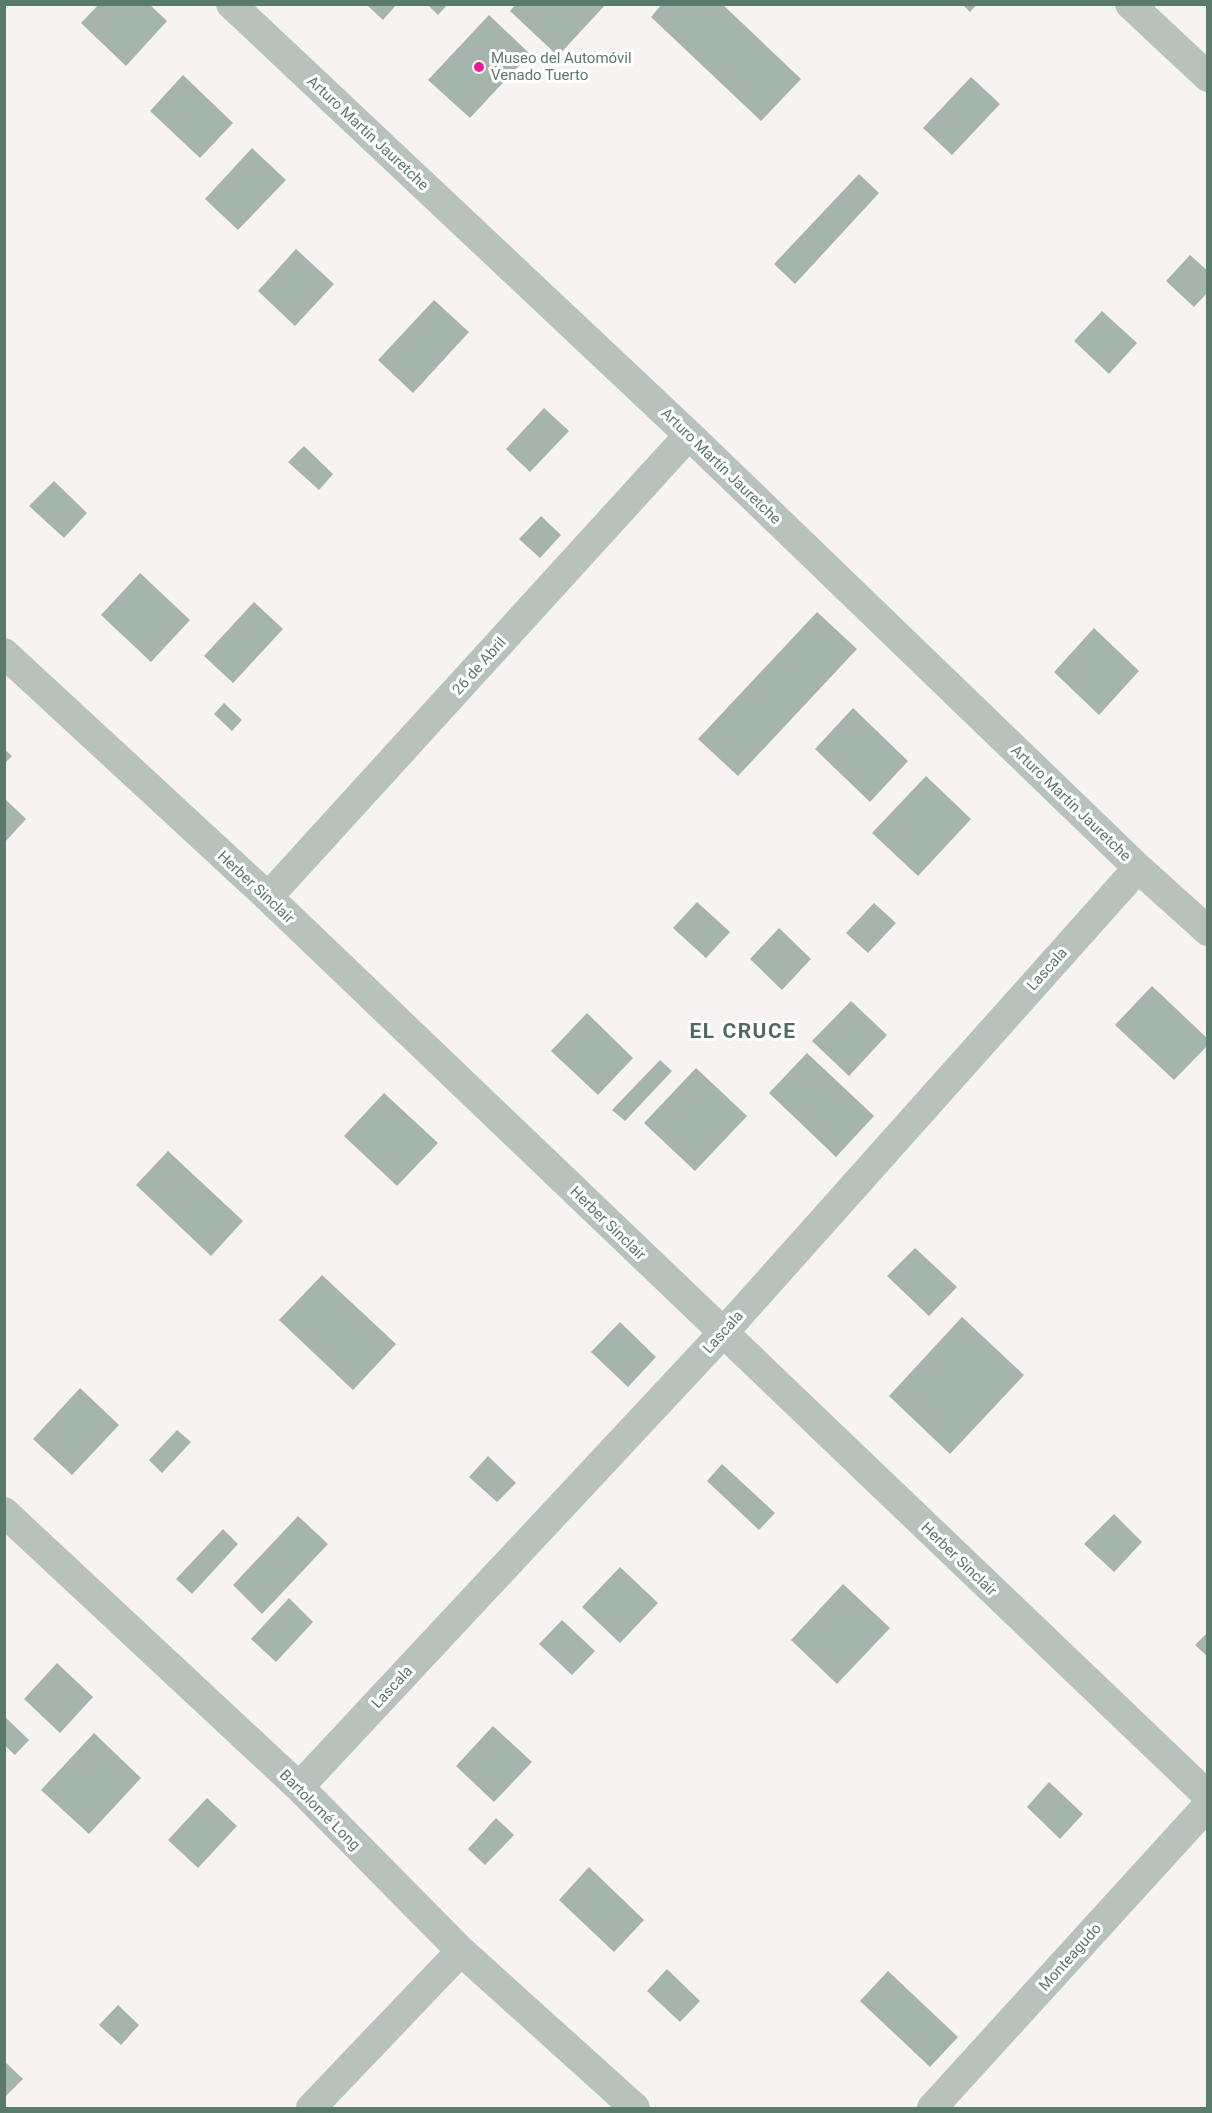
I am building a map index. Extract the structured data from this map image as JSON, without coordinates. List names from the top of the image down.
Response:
{
  "streets": {
    "street": [
      "Arturo Martín Jauretche",
      "26 de Abril",
      "Herber Sinclair",
      "Lascala",
      "Bartolomé Long",
      "Monteagudo"
    ]
  },
  "crossings": [
    ["Arturo Martín Jauretche", "26 de Abril"],
    ["Arturo Martín Jauretche", "Lascala"],
    ["26 de Abril", "Herber Sinclair"],
    ["Herber Sinclair", "Lascala"],
    ["Lascala", "Bartolomé Long"]
  ],
  "districts": ["EL CRUCE"],
  "places": ["Museo del Automóvil Venado Tuerto"]
}
